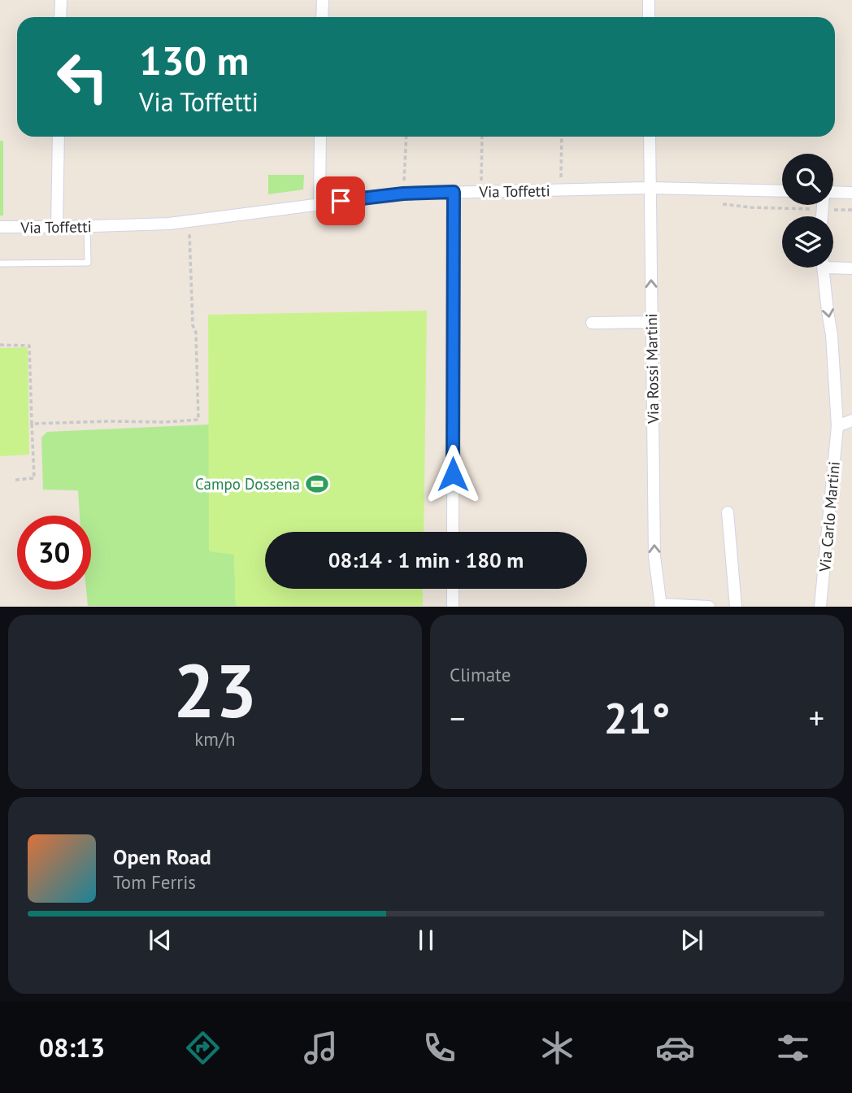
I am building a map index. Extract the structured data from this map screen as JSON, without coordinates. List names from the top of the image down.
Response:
{
  "streets": {
    "street": ["Via Toffetti", "Via Rossi Martini", "Via Carlo Martini"]
  },
  "crossings": [
    ["Via Toffetti", "Via Rossi Martini"]
  ],
  "one_way": ["Via Rossi Martini", "Via Carlo Martini"],
  "places": {
    "sports": ["Campo Dossena"]
  },
  "page": {
    "turn": ["130 m", "Via Toffetti"],
    "limit": "30",
    "trip": "08:14 · 1 min · 180 m",
    "tile": [
      ["23", "km/h"],
      "Climate"
    ],
    "heat": ["−", "21°", "+"],
    "song": ["Open Road", "Tom Ferris"],
    "tabs": "08:13"
  }
}
